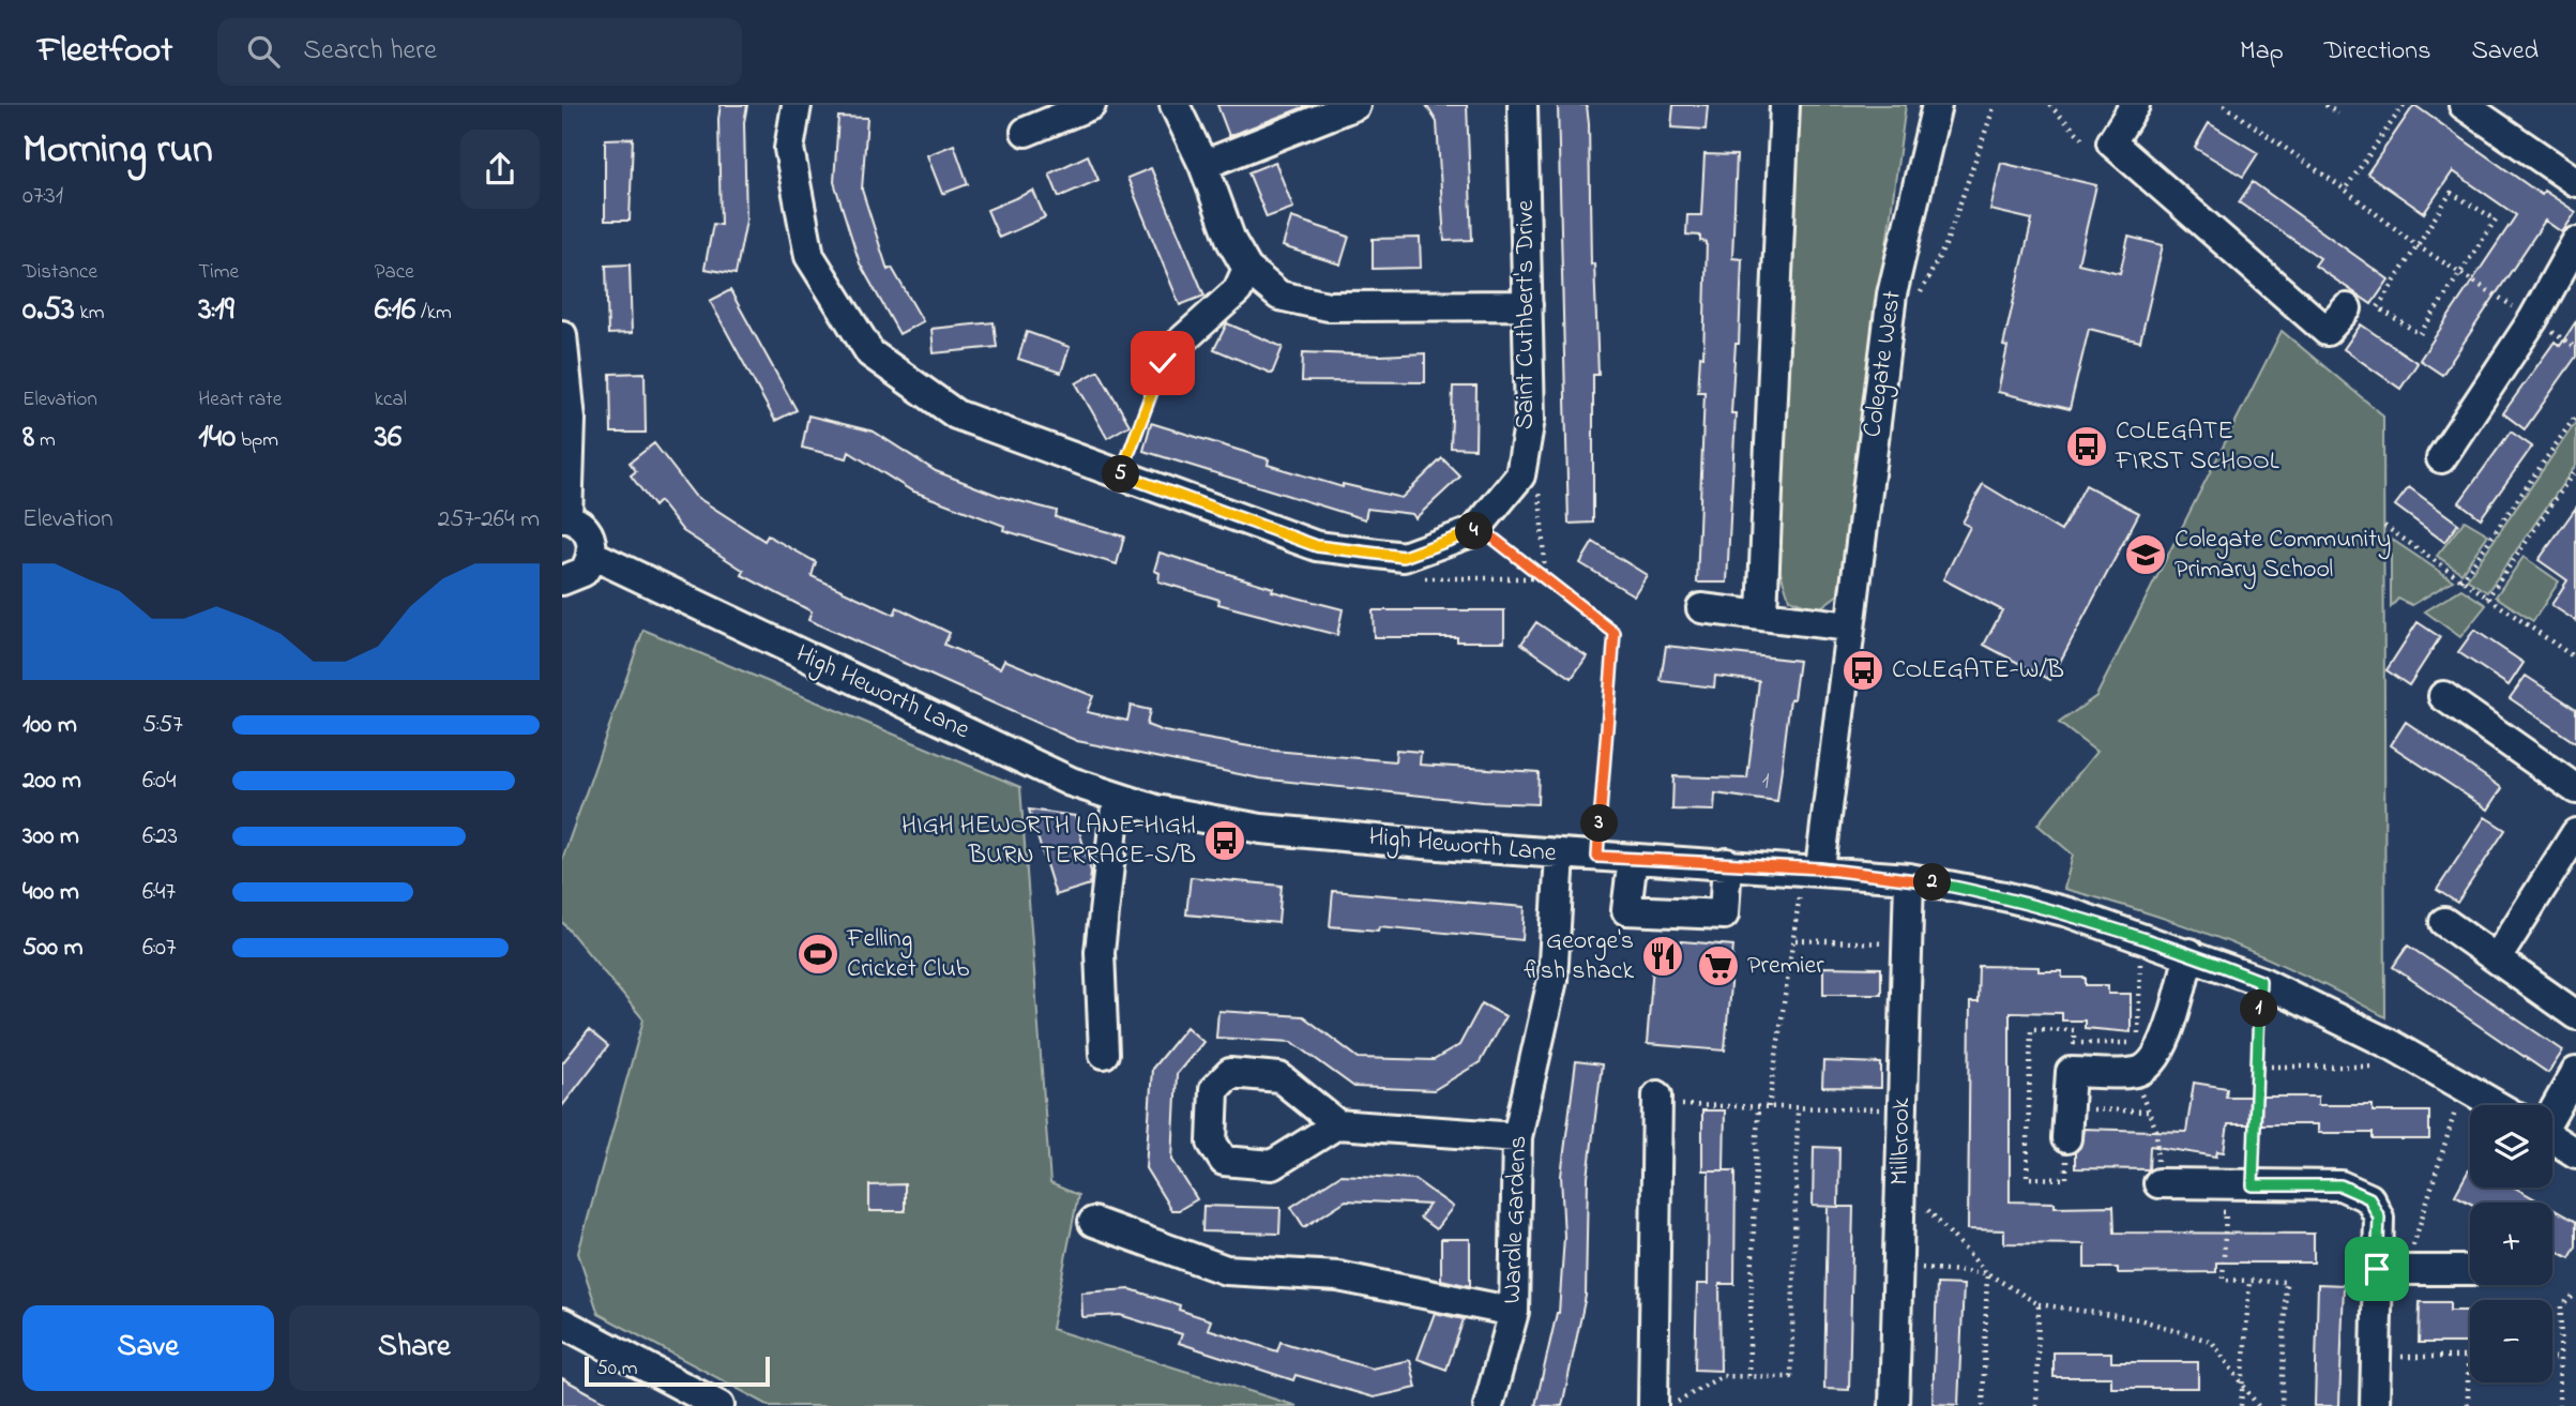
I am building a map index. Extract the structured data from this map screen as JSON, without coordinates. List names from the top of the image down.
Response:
{
  "streets": {
    "street": [
      "Saint Cuthbert's Drive",
      "Colegate West",
      "High Heworth Lane",
      "Millbrook",
      "Wardle Gardens"
    ]
  },
  "crossings": [
    ["Colegate West", "High Heworth Lane"],
    ["High Heworth Lane", "Millbrook"],
    ["High Heworth Lane", "Wardle Gardens"]
  ],
  "places": {
    "bus stop": ["COLEGATE FIRST SCHOOL", "COLEGATE-W/B", "HIGH HEWORTH LANE-HIGH BURN TERRACE-S/B"],
    "school or university": ["Colegate Community Primary School"],
    "sports": ["Felling Cricket Club"],
    "restaurant": ["George's fish shack"],
    "supermarket": ["Premier"]
  },
  "house_numbers": ["1"],
  "scale_bar": "50 m",
  "page": {
    "header": "Fleetfoot",
    "search": "Search here",
    "nav": ["Map", "Directions", "Saved"],
    "heading": ["Morning run", "07:31"],
    "stats": [
      ["Distance", "0.53 km"],
      ["Time", "3:19"],
      ["Pace", "6:16 /km"],
      ["Elevation", "8 m"],
      ["Heart rate", "140 bpm"],
      ["kcal", "36"]
    ],
    "pins": [
      "5",
      "4",
      "3",
      "2",
      "1"
    ],
    "chart": ["Elevation", "257–264 m"],
    "list": [
      {
        "name": "100 m",
        "note": "5:57"
      },
      {
        "name": "200 m",
        "note": "6:04"
      },
      {
        "name": "300 m",
        "note": "6:23"
      },
      {
        "name": "400 m",
        "note": "6:47"
      },
      {
        "name": "500 m",
        "note": "6:07"
      }
    ],
    "map_buttons": ["+", "−"],
    "buttons": ["Save", "Share"],
    "scale": "50 m"
  }
}
